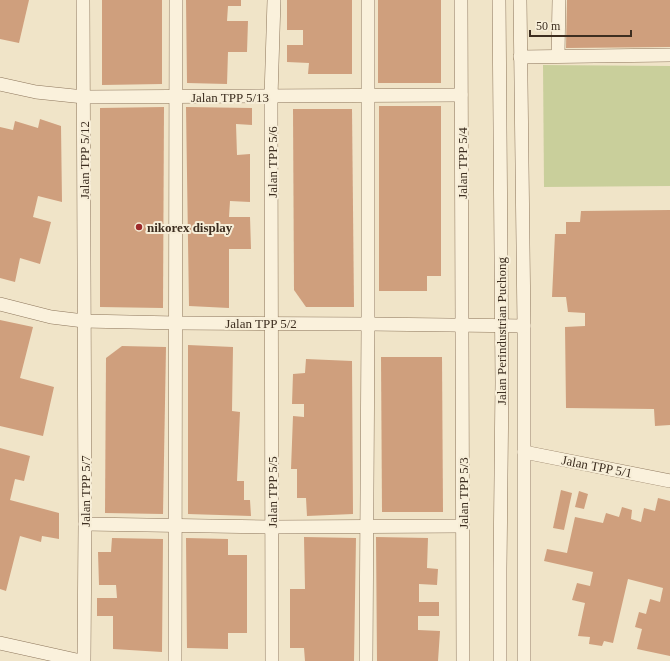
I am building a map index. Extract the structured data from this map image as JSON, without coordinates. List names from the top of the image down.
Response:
{
  "streets": {
    "street": [
      "Jalan TPP 5/13",
      "Jalan TPP 5/12",
      "Jalan TPP 5/6",
      "Jalan TPP 5/4",
      "Jalan TPP 5/2",
      "Jalan Perindustrian Puchong",
      "Jalan TPP 5/1",
      "Jalan TPP 5/7",
      "Jalan TPP 5/5",
      "Jalan TPP 5/3"
    ]
  },
  "crossings": [
    ["Jalan TPP 5/13", "Jalan TPP 5/12"],
    ["Jalan TPP 5/13", "Jalan TPP 5/6"],
    ["Jalan TPP 5/13", "Jalan TPP 5/4"],
    ["Jalan TPP 5/12", "Jalan TPP 5/2"],
    ["Jalan TPP 5/12", "Jalan TPP 5/7"],
    ["Jalan TPP 5/6", "Jalan TPP 5/2"],
    ["Jalan TPP 5/6", "Jalan TPP 5/5"],
    ["Jalan TPP 5/4", "Jalan TPP 5/2"],
    ["Jalan TPP 5/4", "Jalan TPP 5/3"],
    ["Jalan TPP 5/2", "Jalan Perindustrian Puchong"],
    ["Jalan TPP 5/2", "Jalan TPP 5/7"],
    ["Jalan TPP 5/2", "Jalan TPP 5/5"],
    ["Jalan TPP 5/2", "Jalan TPP 5/3"],
    ["Jalan Perindustrian Puchong", "Jalan TPP 5/1"]
  ],
  "places": ["nikorex display"],
  "scale_bar": "50 m"
}
